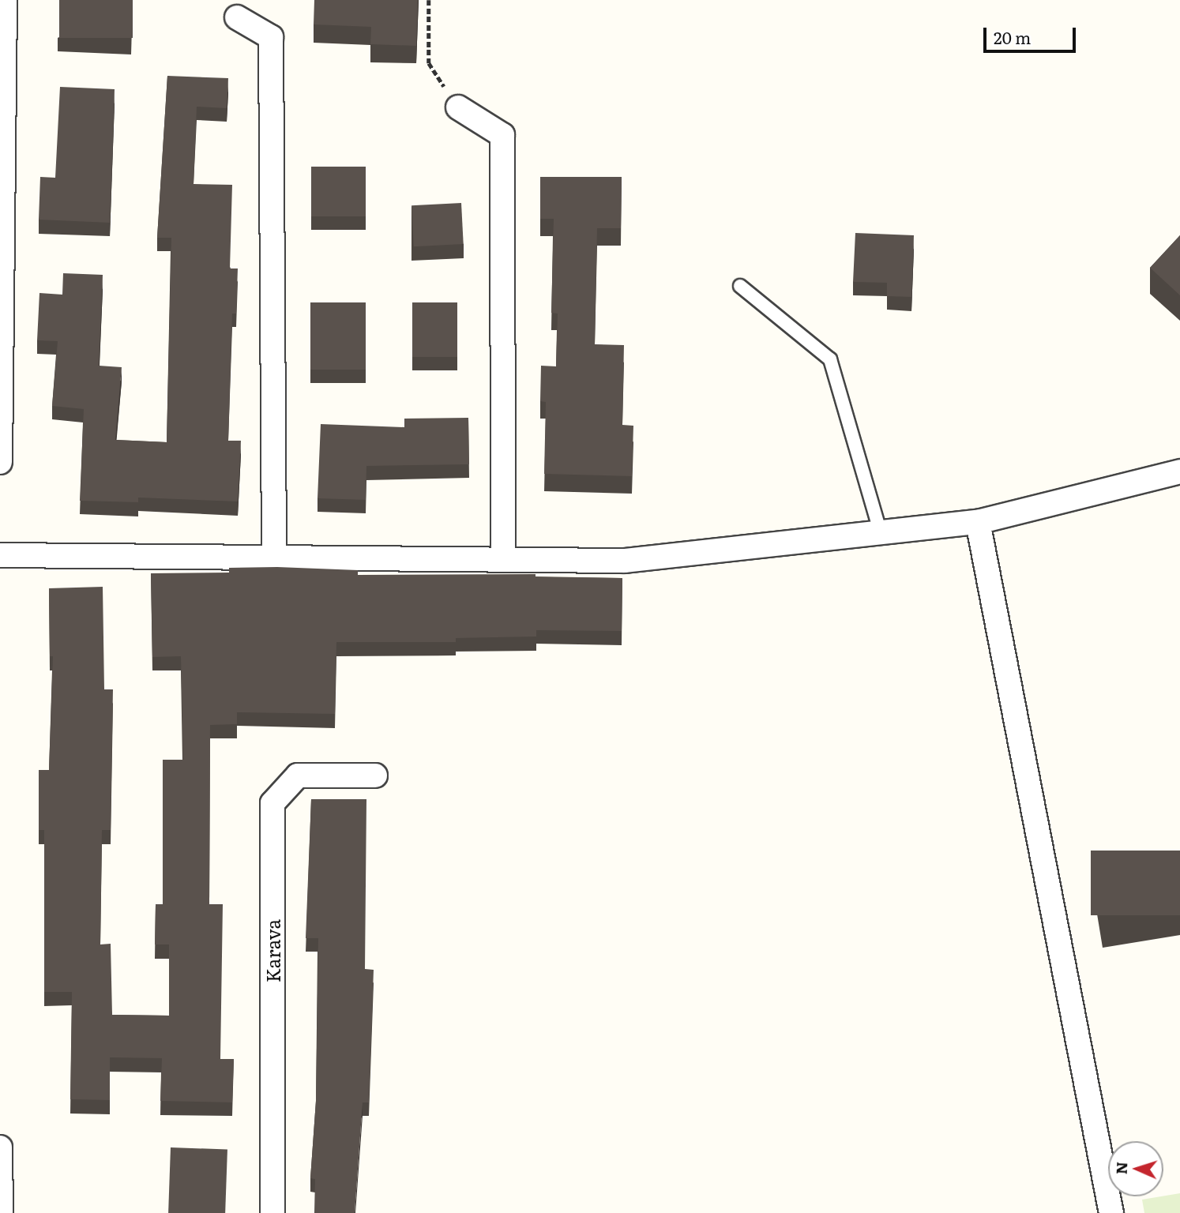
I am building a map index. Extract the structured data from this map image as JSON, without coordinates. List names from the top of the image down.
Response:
{
  "streets": {
    "street": ["Karava"]
  },
  "scale_bar": "20 m",
  "north": "left"
}
